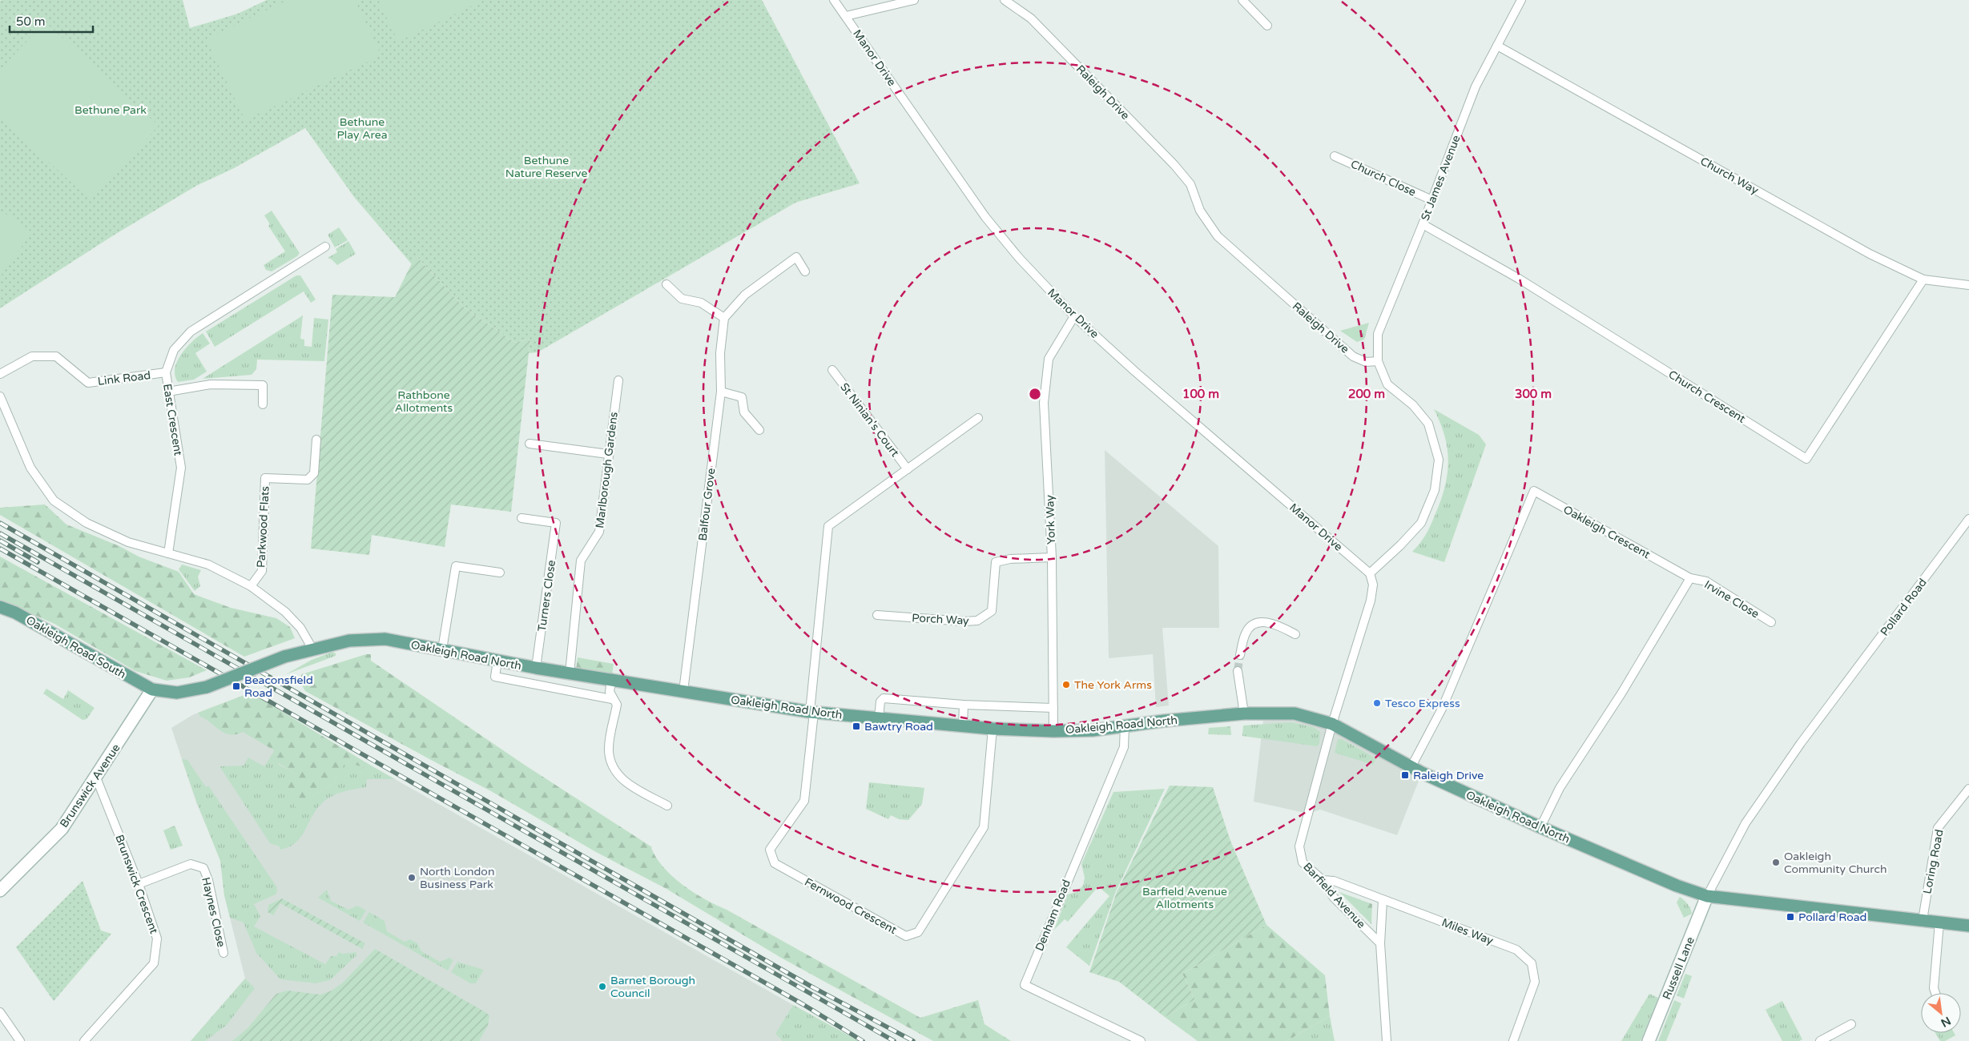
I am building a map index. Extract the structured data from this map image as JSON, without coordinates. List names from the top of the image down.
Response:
{
  "streets": {
    "main road": ["Oakleigh Road South", "Oakleigh Road North"],
    "street": [
      "Manor Drive",
      "Raleigh Drive",
      "Church Way",
      "Church Close",
      "St James Avenue",
      "Link Road",
      "Church Crescent",
      "East Crescent",
      "St Ninian's Court",
      "Marlborough Gardens",
      "Balfour Grove",
      "York Way",
      "Parkwood Flats",
      "Oakleigh Crescent",
      "Turners Close",
      "Irvine Close",
      "Pollard Road",
      "Porch Way",
      "Brunswick Avenue",
      "Loring Road",
      "Brunswick Crescent",
      "Barfield Avenue",
      "Fernwood Crescent",
      "Haynes Close",
      "Denham Road",
      "Miles Way",
      "Russell Lane"
    ]
  },
  "crossings": [
    ["Manor Drive", "York Way"],
    ["Raleigh Drive", "St James Avenue"],
    ["Church Way", "St James Avenue"],
    ["Church Way", "Church Crescent"],
    ["Church Close", "St James Avenue"],
    ["St James Avenue", "Church Crescent"],
    ["Link Road", "East Crescent"],
    ["Marlborough Gardens", "Oakleigh Road North"],
    ["Balfour Grove", "Oakleigh Road North"],
    ["York Way", "Porch Way"],
    ["York Way", "Oakleigh Road North"],
    ["Oakleigh Crescent", "Irvine Close"],
    ["Oakleigh Crescent", "Oakleigh Road North"],
    ["Turners Close", "Oakleigh Road North"],
    ["Pollard Road", "Oakleigh Road North"],
    ["Pollard Road", "Russell Lane"],
    ["Oakleigh Road South", "Oakleigh Road North"],
    ["Oakleigh Road South", "Brunswick Avenue"],
    ["Oakleigh Road North", "Brunswick Avenue"],
    ["Oakleigh Road North", "Loring Road"],
    ["Oakleigh Road North", "Barfield Avenue"],
    ["Oakleigh Road North", "Fernwood Crescent"],
    ["Oakleigh Road North", "Denham Road"],
    ["Oakleigh Road North", "Russell Lane"],
    ["Brunswick Avenue", "Brunswick Crescent"],
    ["Brunswick Crescent", "Haynes Close"],
    ["Barfield Avenue", "Miles Way"]
  ],
  "parks": [
    "Bethune Park",
    "Bethune Play Area",
    "Bethune Nature Reserve",
    "Rathbone Allotments",
    "Barfield Avenue Allotments"
  ],
  "places": {
    "other": [
      "The York Arms",
      "Tesco Express",
      "Oakleigh Community Church",
      "North London Business Park",
      "Barnet Borough Council"
    ],
    "transit": [
      "Beaconsfield Road",
      "Bawtry Road",
      "Raleigh Drive",
      "Pollard Road"
    ]
  },
  "scale_bar": "50 m",
  "north": "bottom right",
  "rings": ["100 m", "200 m", "300 m"]
}
